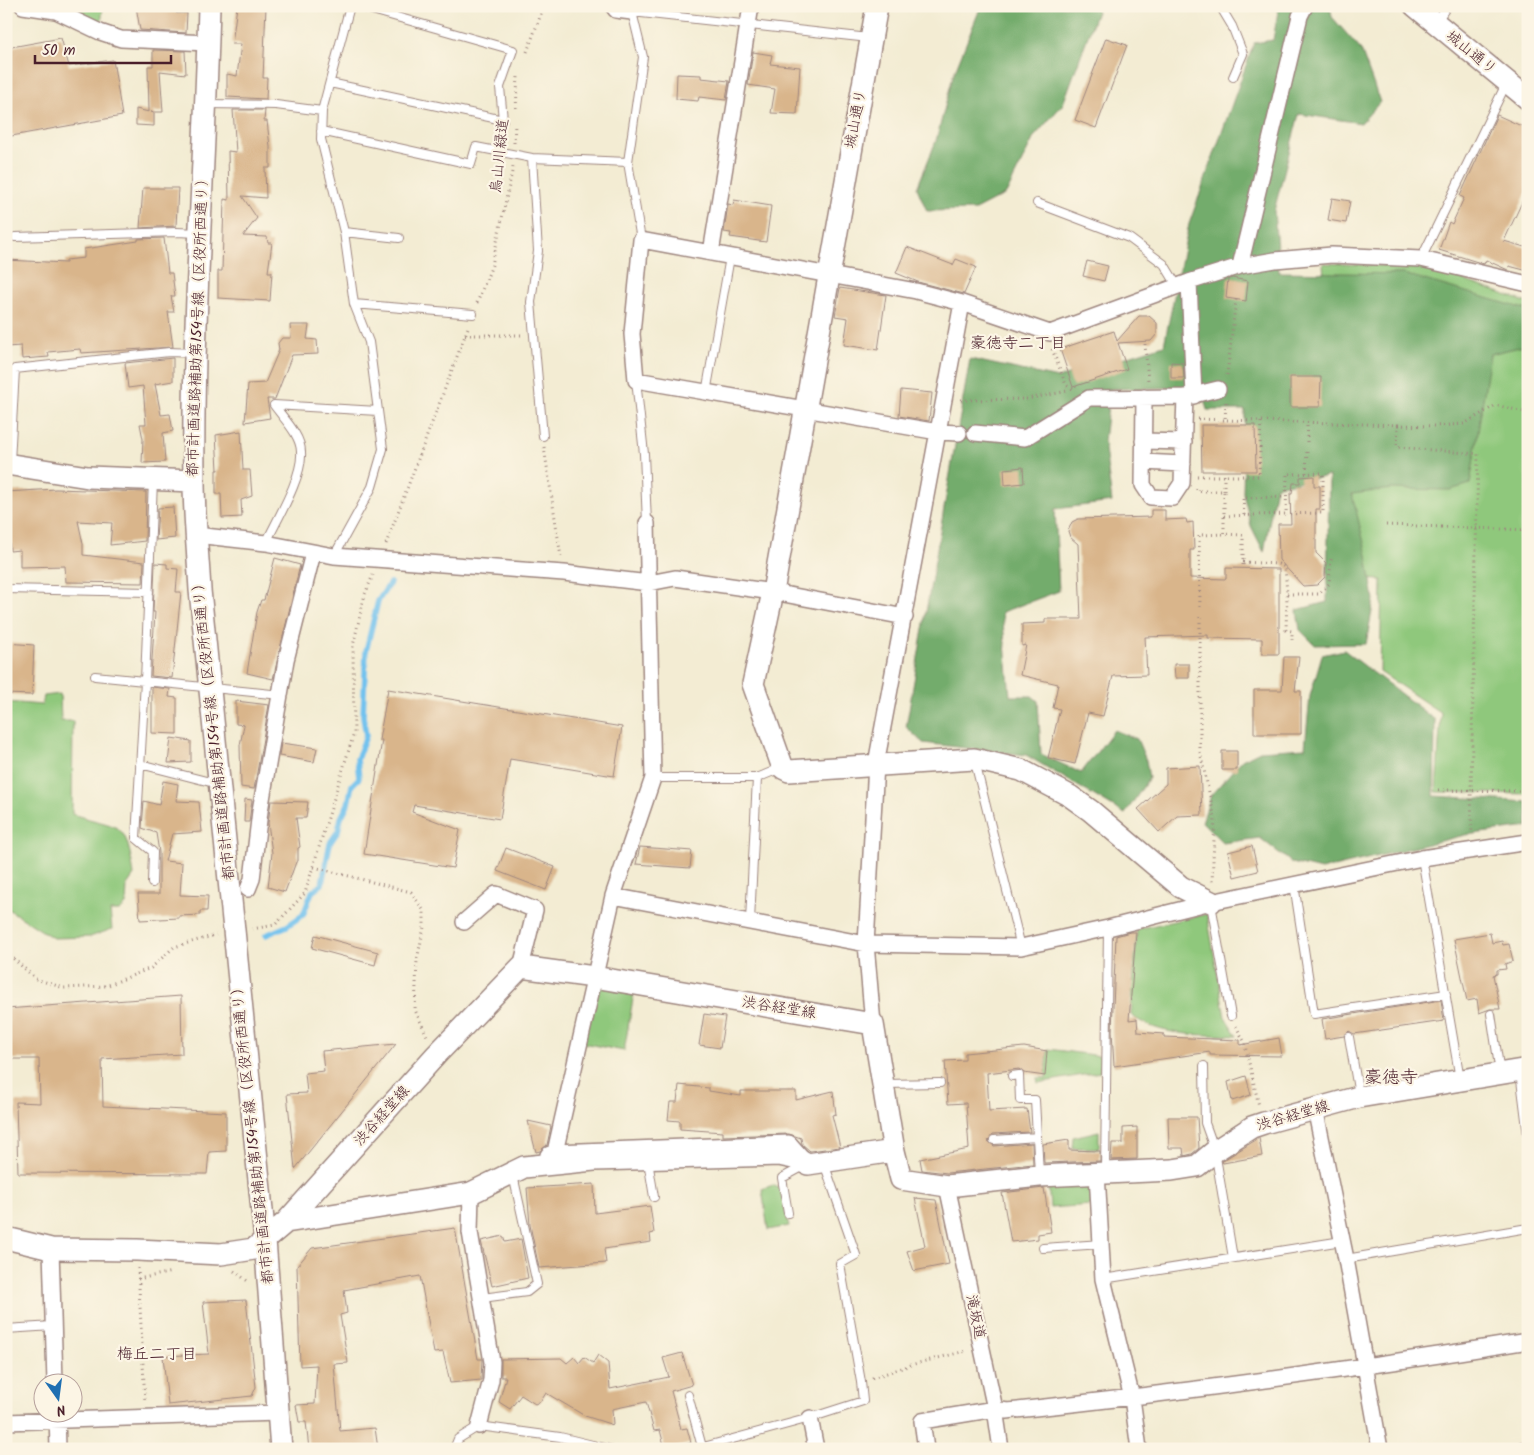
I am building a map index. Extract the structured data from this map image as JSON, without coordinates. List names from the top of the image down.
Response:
{
  "streets": {
    "street": [
      "城山通り",
      "都市計画道路補助第154号線（区役所西通り）",
      "渋谷経堂線",
      "滝坂道"
    ],
    "path": ["烏山川緑道"]
  },
  "crossings": [
    ["都市計画道路補助第154号線（区役所西通り）", "渋谷経堂線"],
    ["渋谷経堂線", "滝坂道"]
  ],
  "districts": ["豪徳寺二丁目", "豪徳寺", "梅丘二丁目"],
  "scale_bar": "50 m",
  "north": "bottom"
}
